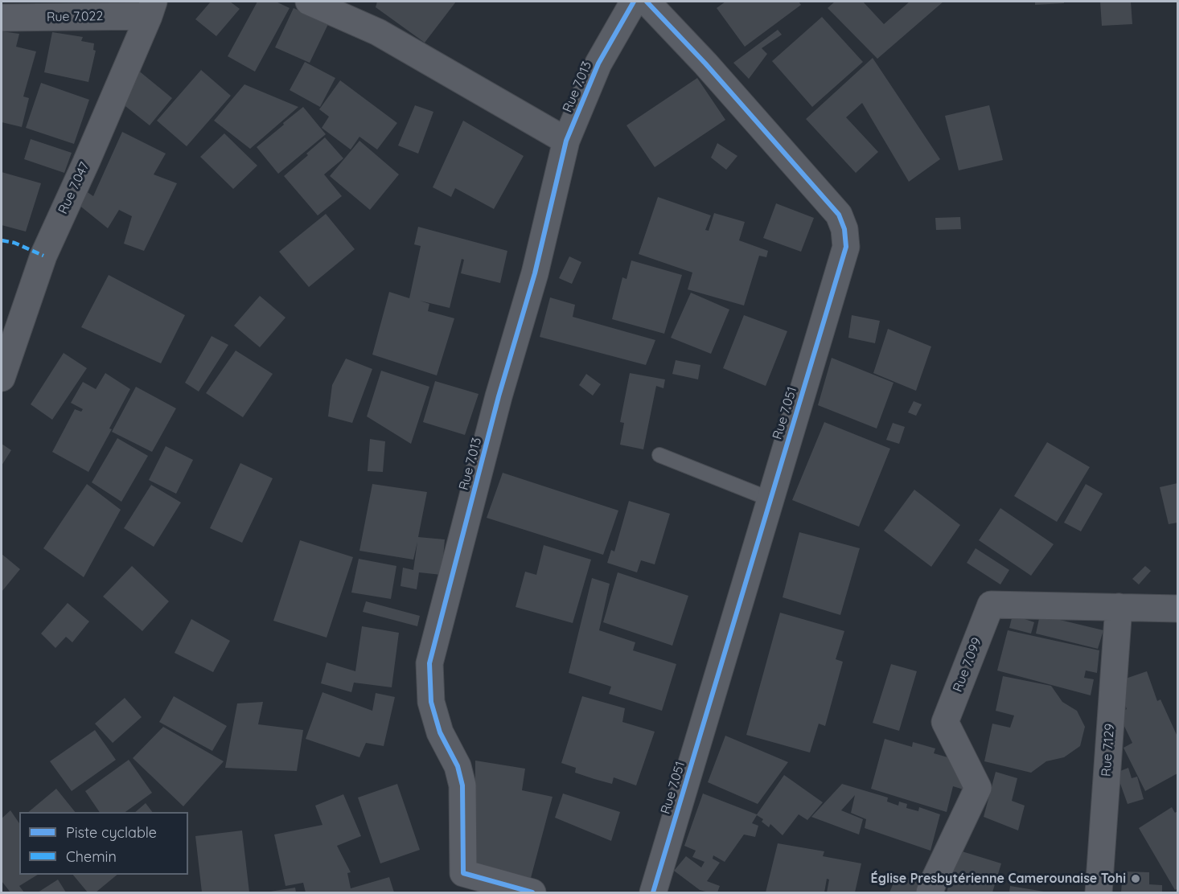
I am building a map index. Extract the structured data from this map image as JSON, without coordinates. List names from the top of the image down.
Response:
{
  "streets": {
    "street": [
      "Rue 7.022",
      "Rue 7.013",
      "Rue 7.047",
      "Rue 7.051",
      "Rue 7.099",
      "Rue 7.129"
    ]
  },
  "crossings": [
    ["Rue 7.022", "Rue 7.047"],
    ["Rue 7.099", "Rue 7.129"]
  ],
  "places": ["Église Presbytérienne Camerounaise Tohi"],
  "legend": ["Piste cyclable", "Chemin"]
}
